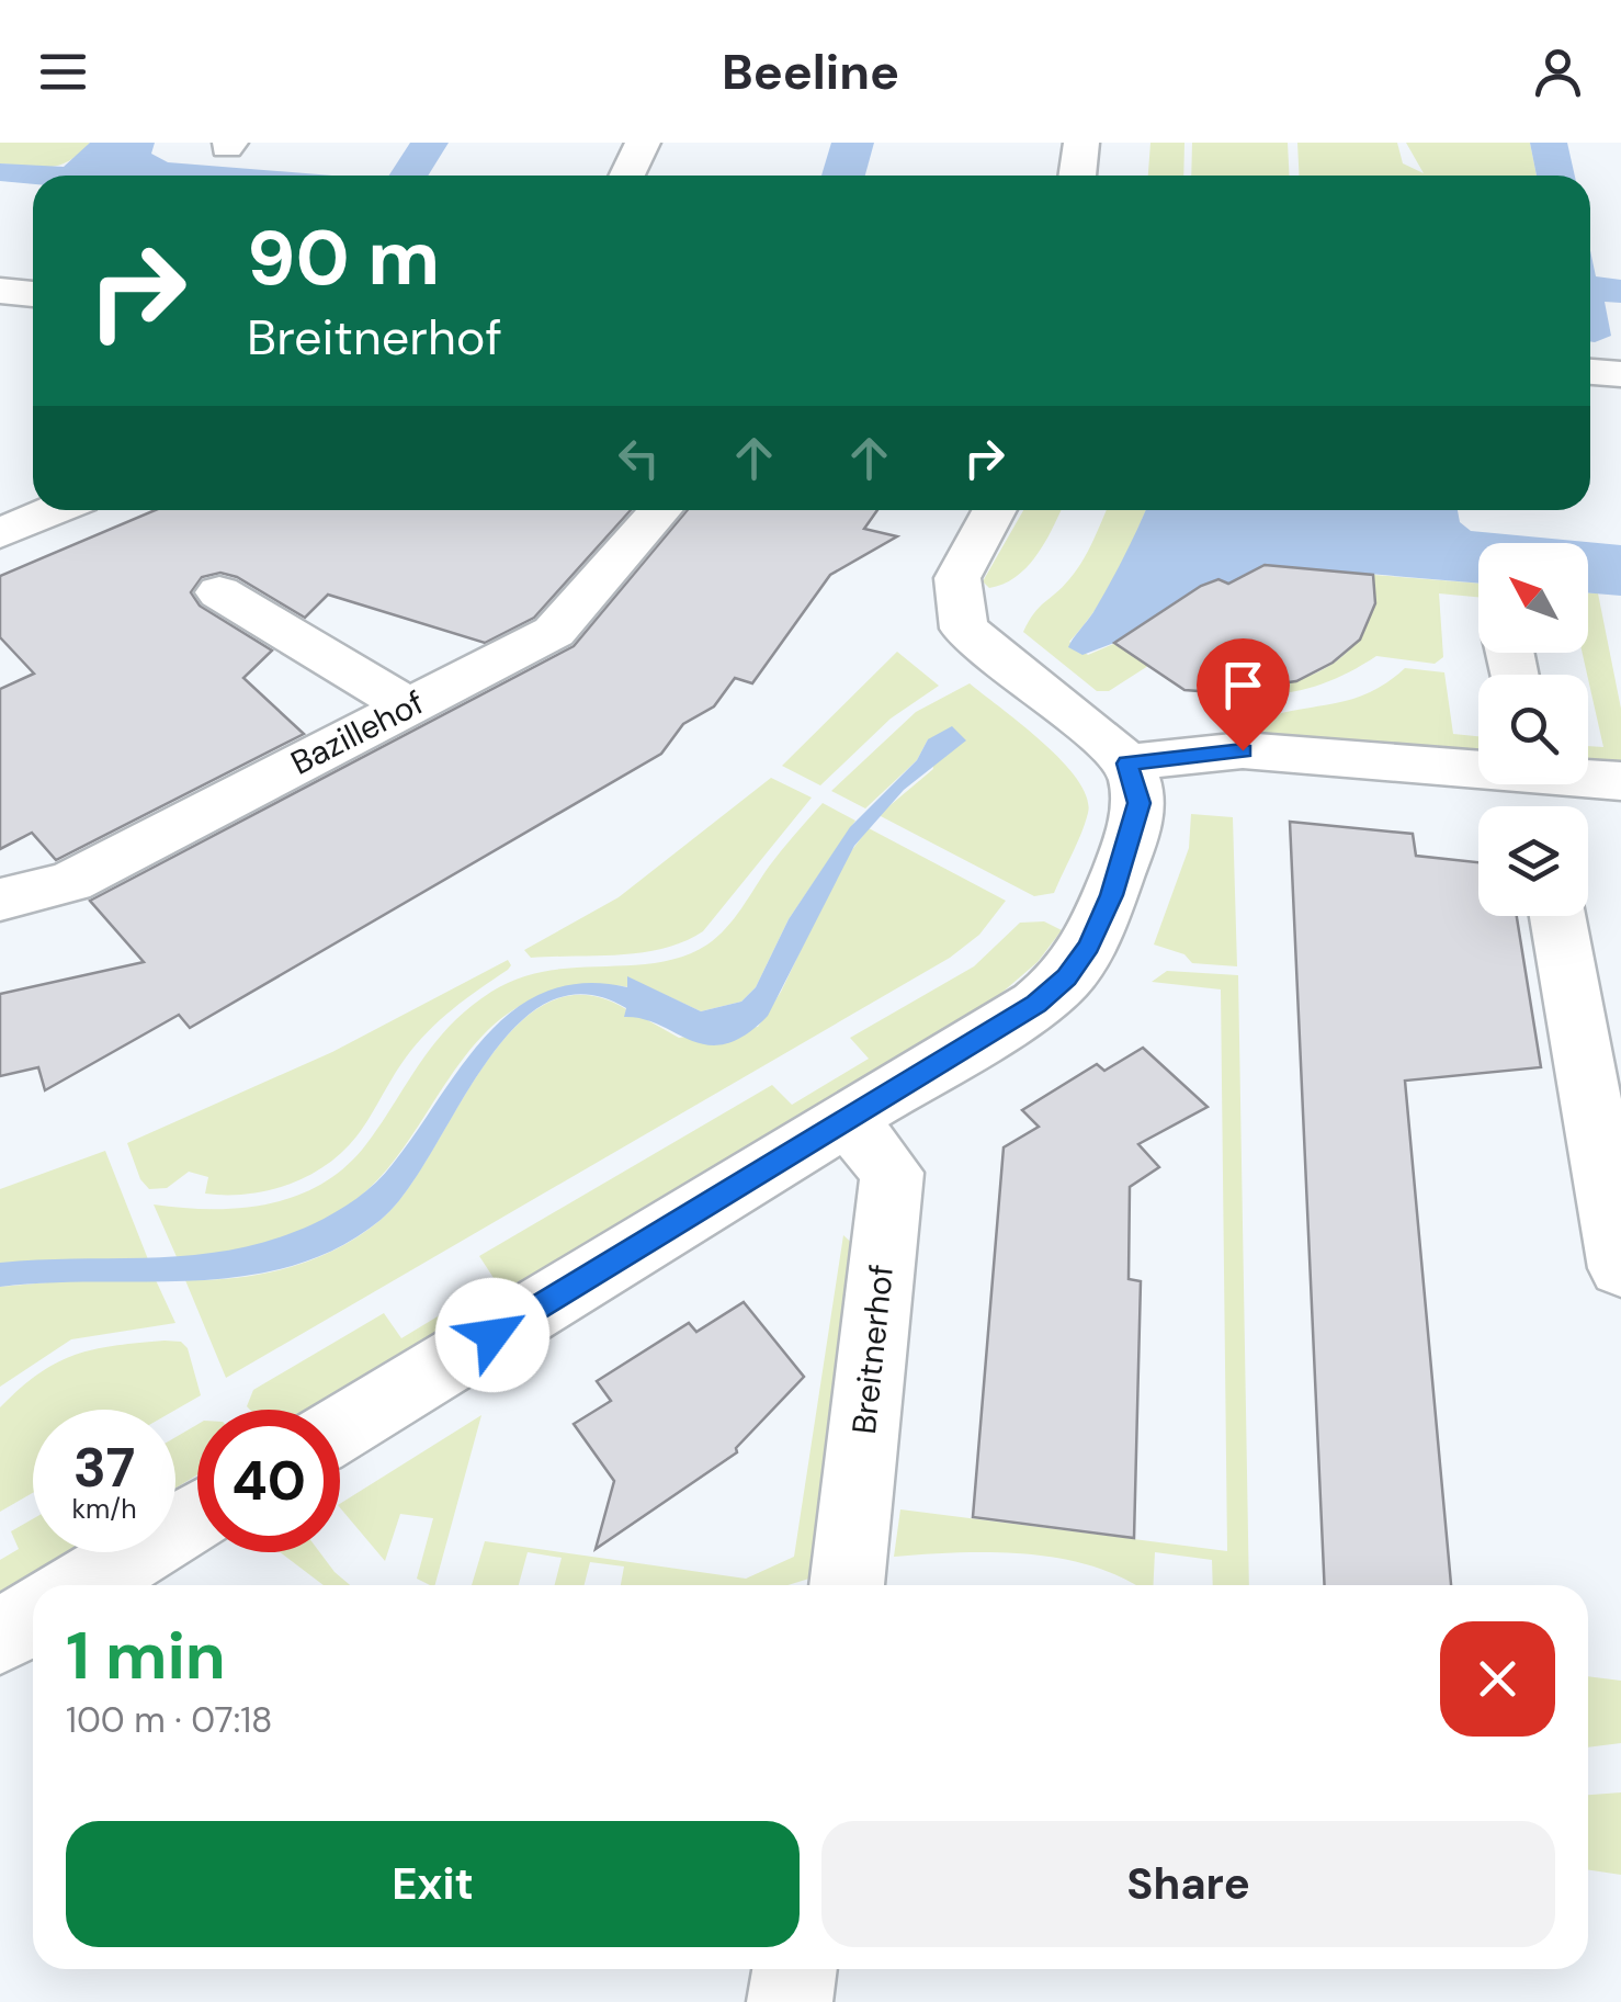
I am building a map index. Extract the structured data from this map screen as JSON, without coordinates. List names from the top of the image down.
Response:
{
  "streets": {
    "street": ["Bazillehof", "Breitnerhof"]
  },
  "north": "top left",
  "page": {
    "header": "Beeline",
    "turn": ["90 m", "Breitnerhof"],
    "speed": "37 km/h",
    "limit": "40",
    "heading": ["1 min", "100 m · 07:18"],
    "buttons": ["Exit", "Share"]
  }
}
